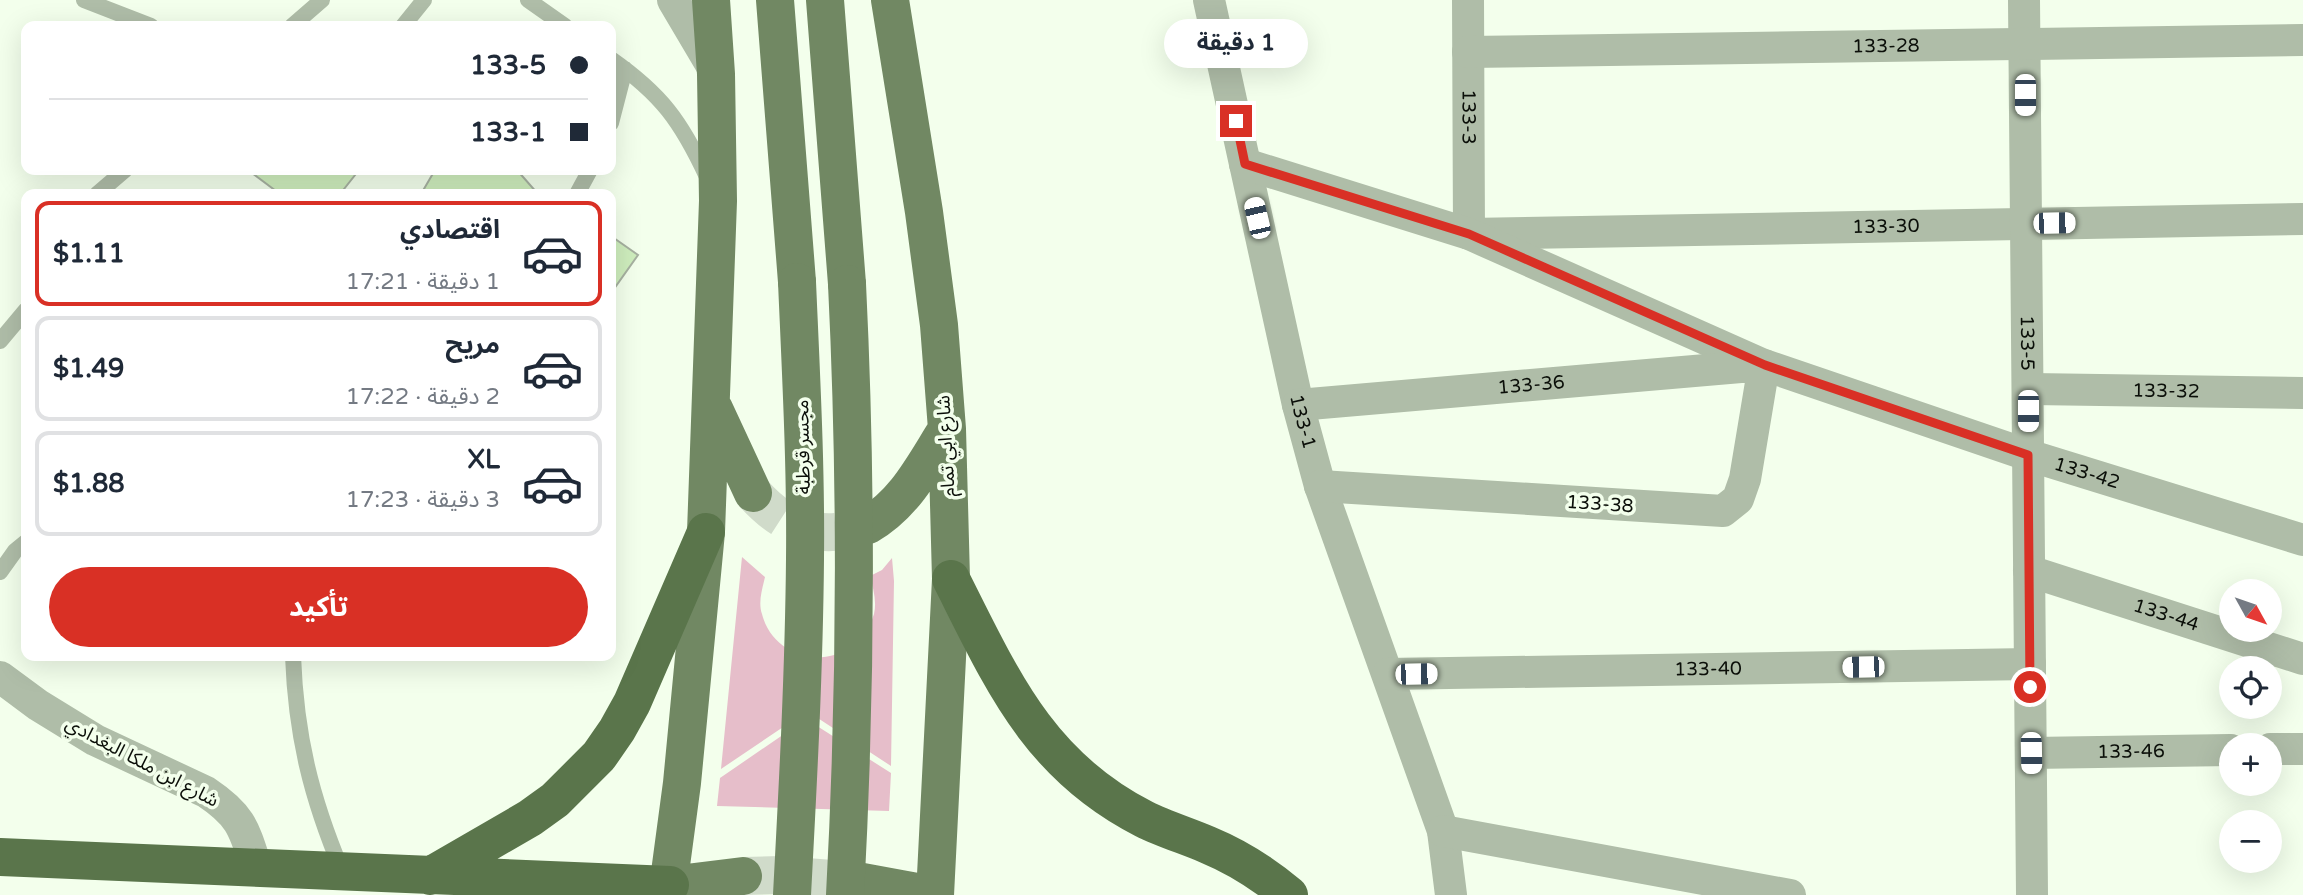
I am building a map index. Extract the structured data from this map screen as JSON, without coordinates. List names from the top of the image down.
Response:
{
  "streets": {
    "main road": ["شارع ابي تمام", "مجسر قرطبة"],
    "street": [
      "133-28",
      "133-3",
      "133-30",
      "133-5",
      "133-36",
      "133-32",
      "133-1",
      "133-42",
      "133-38",
      "133-44",
      "133-40",
      "133-46",
      "شارع ابن ملكا البغدادي"
    ]
  },
  "crossings": [
    ["133-28", "133-3"],
    ["133-28", "133-5"],
    ["133-3", "133-30"],
    ["133-3", "133-42"],
    ["133-30", "133-5"],
    ["133-30", "133-42"],
    ["133-5", "133-32"],
    ["133-5", "133-42"],
    ["133-5", "133-44"],
    ["133-5", "133-40"],
    ["133-5", "133-46"],
    ["133-36", "133-1"],
    ["133-36", "133-42"],
    ["133-36", "133-38"],
    ["133-1", "133-42"],
    ["133-1", "133-38"],
    ["133-1", "133-40"],
    ["133-42", "133-38"]
  ],
  "north": "bottom right",
  "page": {
    "bubble": "1 دقيقة",
    "banner": ["133-5", "133-1"],
    "list": [
      {
        "name": "اقتصادي",
        "note": "1 دقيقة · 17:21",
        "value": "$1.11"
      },
      {
        "name": "مريح",
        "note": "2 دقيقة · 17:22",
        "value": "$1.49"
      },
      {
        "name": "XL",
        "note": "3 دقيقة · 17:23",
        "value": "$1.88"
      }
    ],
    "buttons": "تأكيد",
    "map_buttons": ["+", "−"]
  }
}
